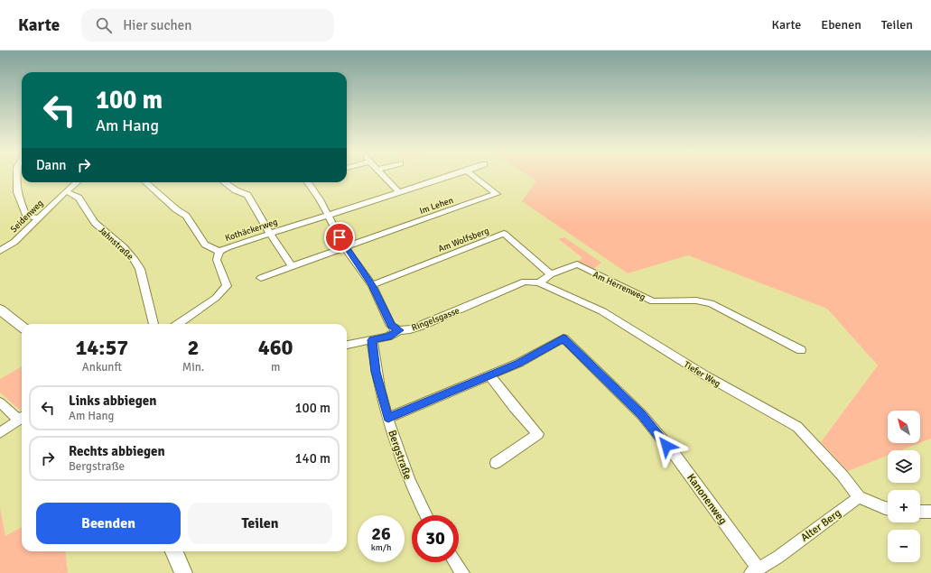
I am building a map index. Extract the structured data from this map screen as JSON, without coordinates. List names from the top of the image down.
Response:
{
  "streets": {
    "street": [
      "Im Lehen",
      "Seidenweg",
      "Kothäckerweg",
      "Am Wolfsberg",
      "Jahnstraße",
      "Am Herrenweg",
      "Ringelsgasse",
      "Tiefer Weg",
      "Bergstraße",
      "Kanonenweg",
      "Alter Berg"
    ]
  },
  "crossings": [
    ["Seidenweg", "Jahnstraße"],
    ["Am Wolfsberg", "Am Herrenweg"],
    ["Am Herrenweg", "Tiefer Weg"],
    ["Ringelsgasse", "Tiefer Weg"],
    ["Ringelsgasse", "Bergstraße"],
    ["Tiefer Weg", "Alter Berg"],
    ["Kanonenweg", "Alter Berg"]
  ],
  "north": "top left",
  "page": {
    "header": "Karte",
    "search": "Hier suchen",
    "nav": ["Karte", "Ebenen", "Teilen"],
    "turn": ["100 m", "Am Hang"],
    "then": "Dann",
    "eta": [
      "14:57",
      "Ankunft",
      "2",
      "Min.",
      "460",
      "m"
    ],
    "list": [
      {
        "name": "Links abbiegen",
        "note": "Am Hang",
        "value": "100 m"
      },
      {
        "name": "Rechts abbiegen",
        "note": "Bergstraße",
        "value": "140 m"
      }
    ],
    "map_buttons": ["+", "−"],
    "buttons": ["Beenden", "Teilen"],
    "speed": "26 km/h",
    "limit": "30"
  }
}
